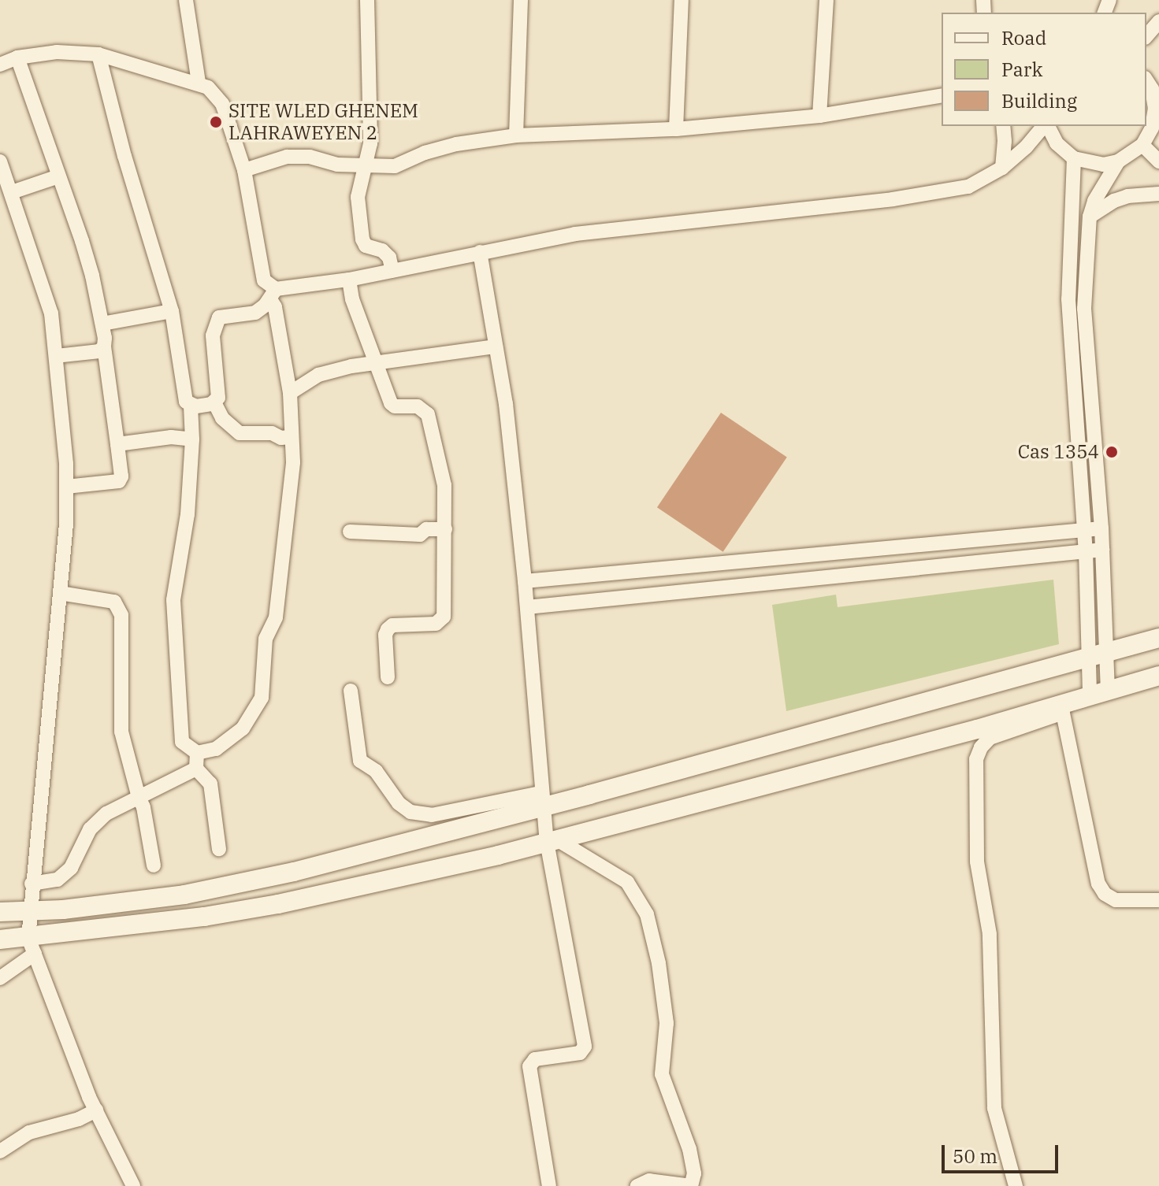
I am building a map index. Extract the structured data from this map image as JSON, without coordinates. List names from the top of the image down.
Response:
{
  "places": ["SITE WLED GHENEM LAHRAWEYEN 2", "Cas 1354"],
  "legend": ["Road", "Park", "Building"],
  "scale_bar": "50 m"
}
